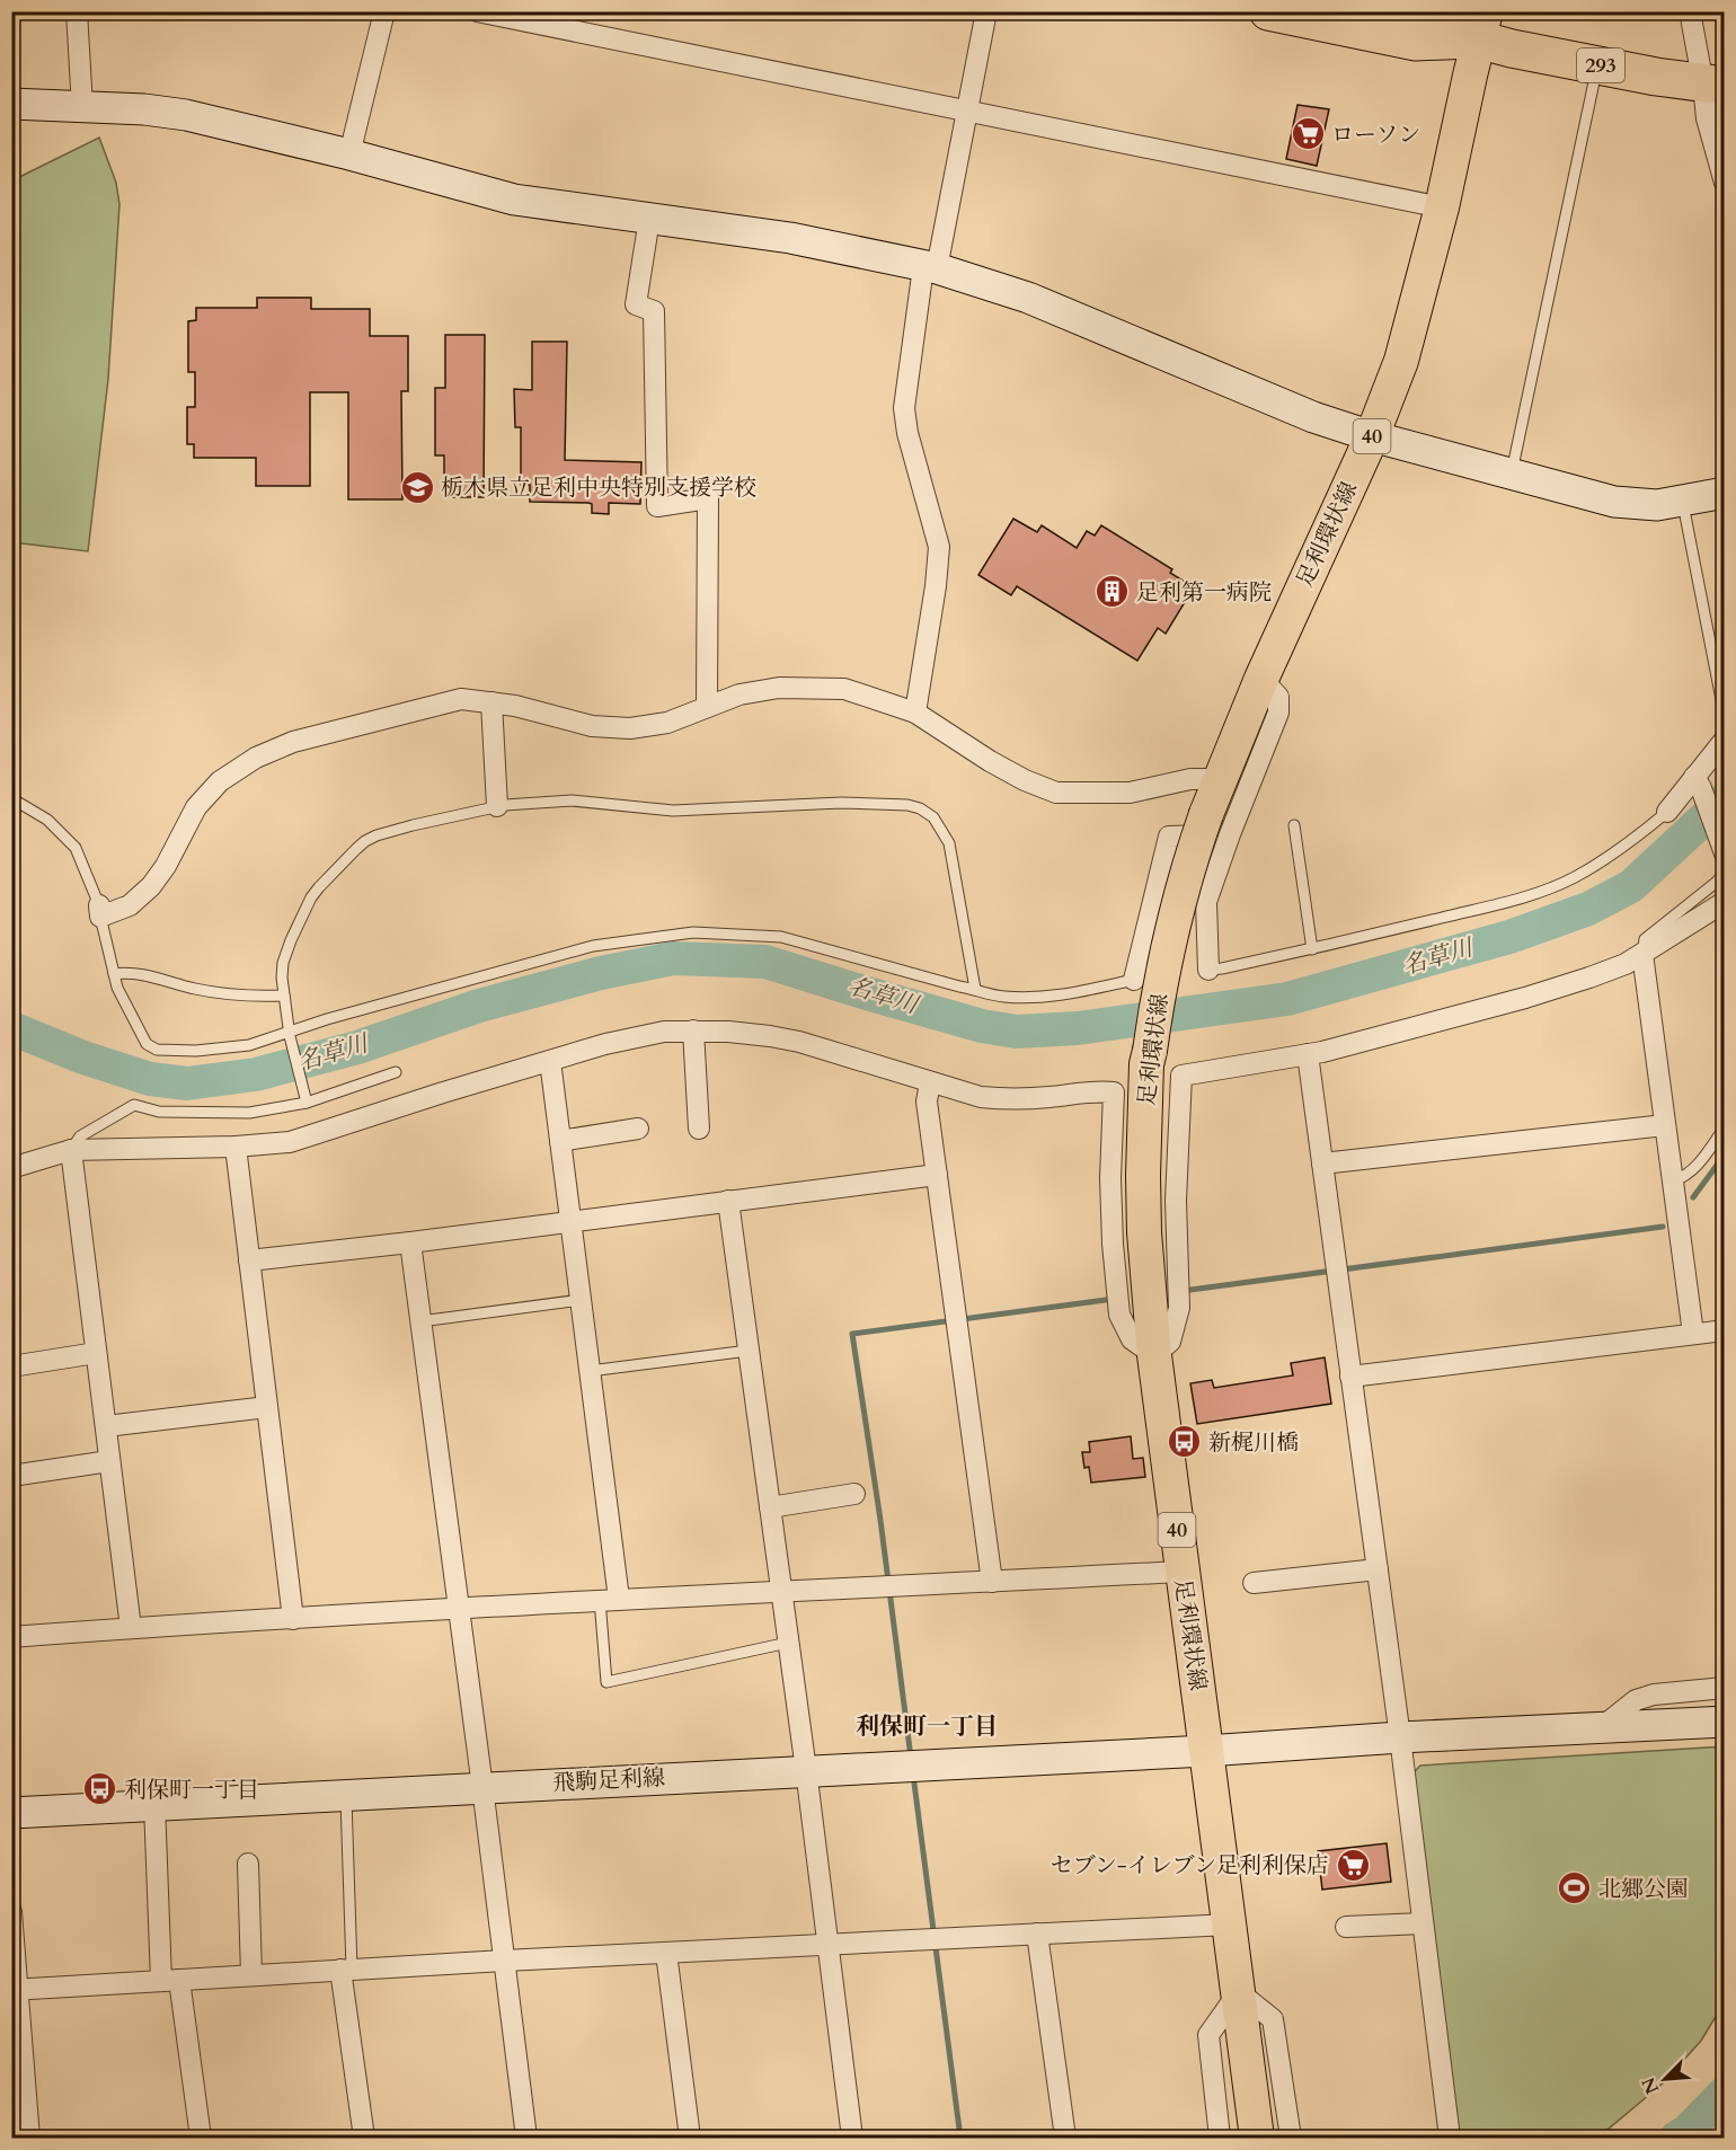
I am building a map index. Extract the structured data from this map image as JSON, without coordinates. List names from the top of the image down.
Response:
{
  "streets": {
    "highway": ["293"],
    "main road": ["40", "足利環状線"],
    "street": ["飛駒足利線"]
  },
  "crossings": [
    ["293", "足利環状線"],
    ["足利環状線", "飛駒足利線"]
  ],
  "districts": ["利保町一丁目"],
  "water": ["名草川"],
  "places": {
    "supermarket": ["ローソン", "セブン-イレブン足利利保店"],
    "school or university": ["栃木県立足利中央特別支援学校"],
    "building": ["足利第一病院"],
    "bus stop": ["新梶川橋", "利保町一丁目"],
    "sports": ["北郷公園"]
  },
  "north": "bottom left"
}
